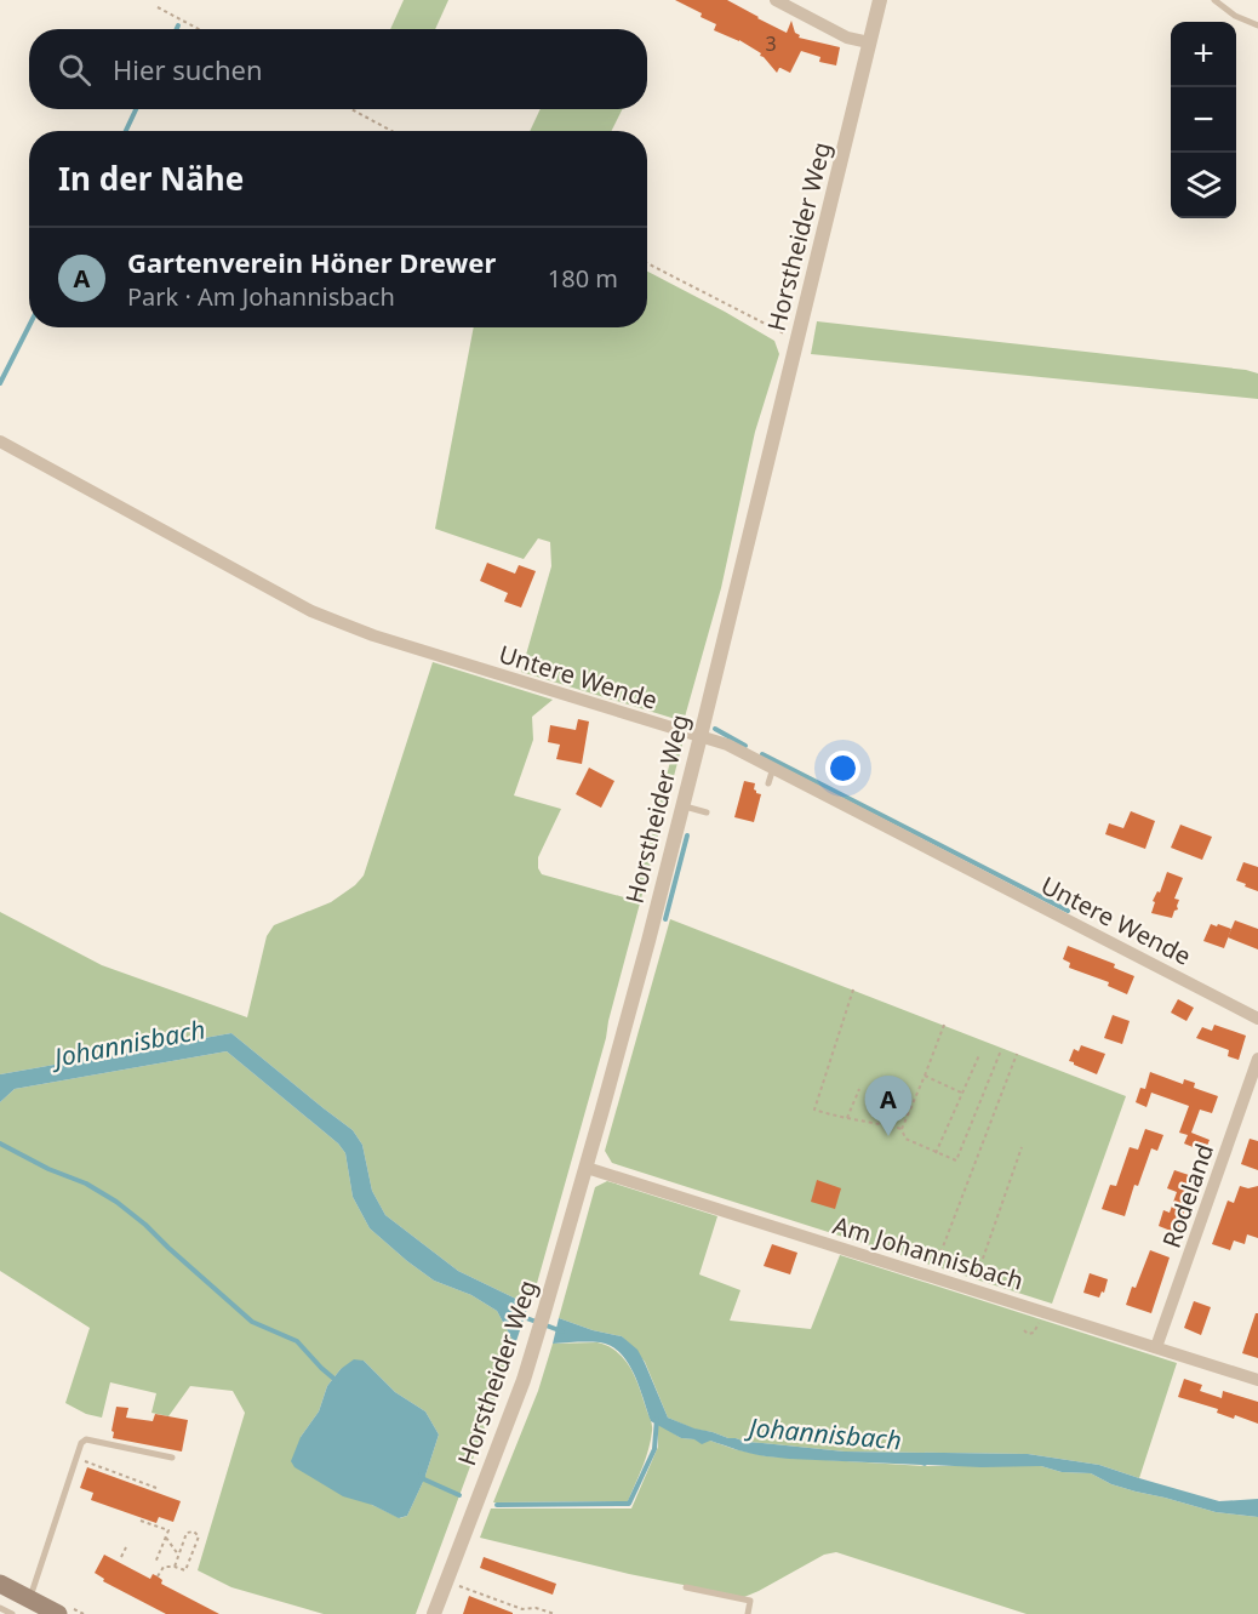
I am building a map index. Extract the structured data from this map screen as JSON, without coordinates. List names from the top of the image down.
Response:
{
  "streets": {
    "street": [
      "Horstheider Weg",
      "Untere Wende",
      "Rodeland",
      "Am Johannisbach"
    ]
  },
  "crossings": [
    ["Horstheider Weg", "Untere Wende"],
    ["Horstheider Weg", "Am Johannisbach"],
    ["Rodeland", "Am Johannisbach"]
  ],
  "water": ["Johannisbach"],
  "house_numbers": ["3"],
  "page": {
    "map_buttons": ["+", "−"],
    "search": "Hier suchen",
    "heading": "In der Nähe",
    "list": [
      {
        "mark": "A",
        "name": "Gartenverein Höner Drewer",
        "note": "Park · Am Johannisbach",
        "value": "180 m"
      }
    ],
    "pins": "A"
  }
}
